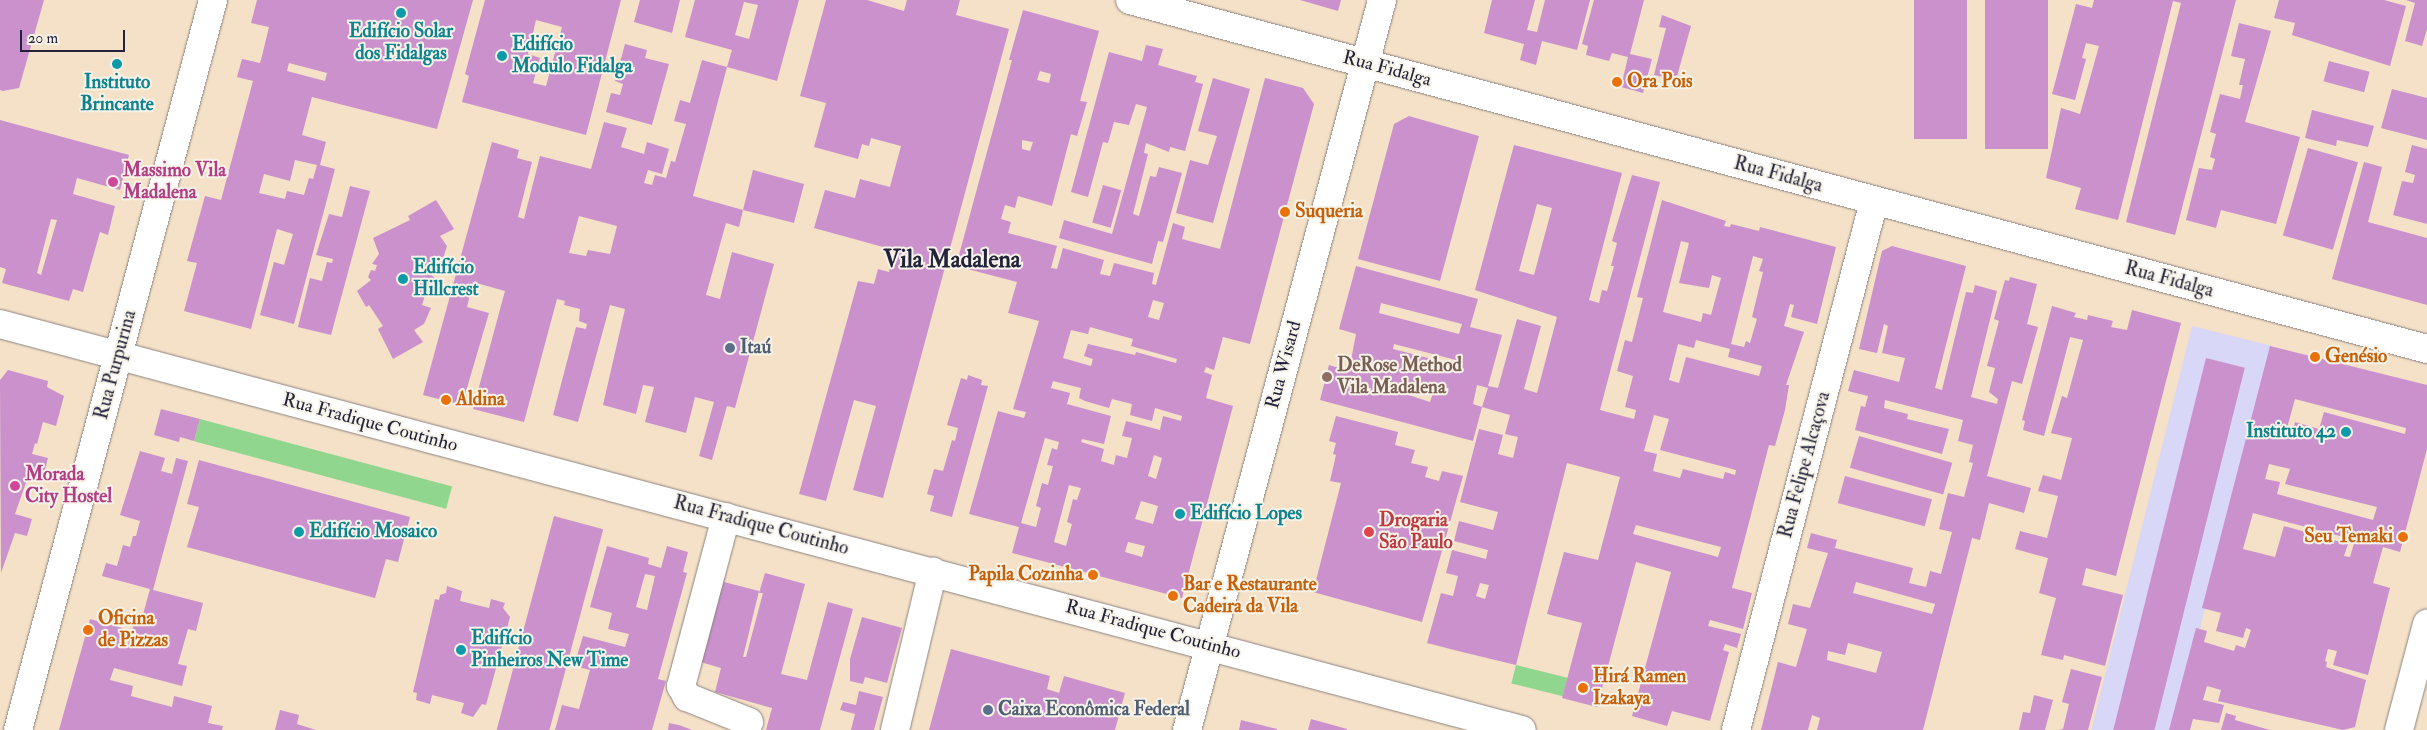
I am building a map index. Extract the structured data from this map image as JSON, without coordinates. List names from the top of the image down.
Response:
{
  "streets": {
    "street": [
      "Rua Fidalga",
      "Rua Purpurina",
      "Rua Wisard",
      "Rua Fradique Coutinho",
      "Rua Felipe Alcaçova"
    ]
  },
  "crossings": [
    ["Rua Fidalga", "Rua Wisard"],
    ["Rua Fidalga", "Rua Felipe Alcaçova"],
    ["Rua Purpurina", "Rua Fradique Coutinho"],
    ["Rua Wisard", "Rua Fradique Coutinho"]
  ],
  "districts": ["Vila Madalena"],
  "places": [
    "Edifício Solar dos Fidalgas",
    "Edifício Modulo Fidalga",
    "Instituto Brincante",
    "Ora Pois",
    "Massimo Vila Madalena",
    "Suqueria",
    "Edifício Hillcrest",
    "Itaú",
    "Genésio",
    "DeRose Method Vila Madalena",
    "Aldina",
    "Instituto 42",
    "Morada City Hostel",
    "Edifício Lopes",
    "Edifício Mosaico",
    "Drogaria São Paulo",
    "Seu Temaki",
    "Papila Cozinha",
    "Bar e Restaurante Cadeira da Vila",
    "Oficina de Pizzas",
    "Edifício Pinheiros New Time",
    "Hirá Ramen Izakaya",
    "Caixa Econômica Federal"
  ],
  "scale_bar": "20 m"
}
